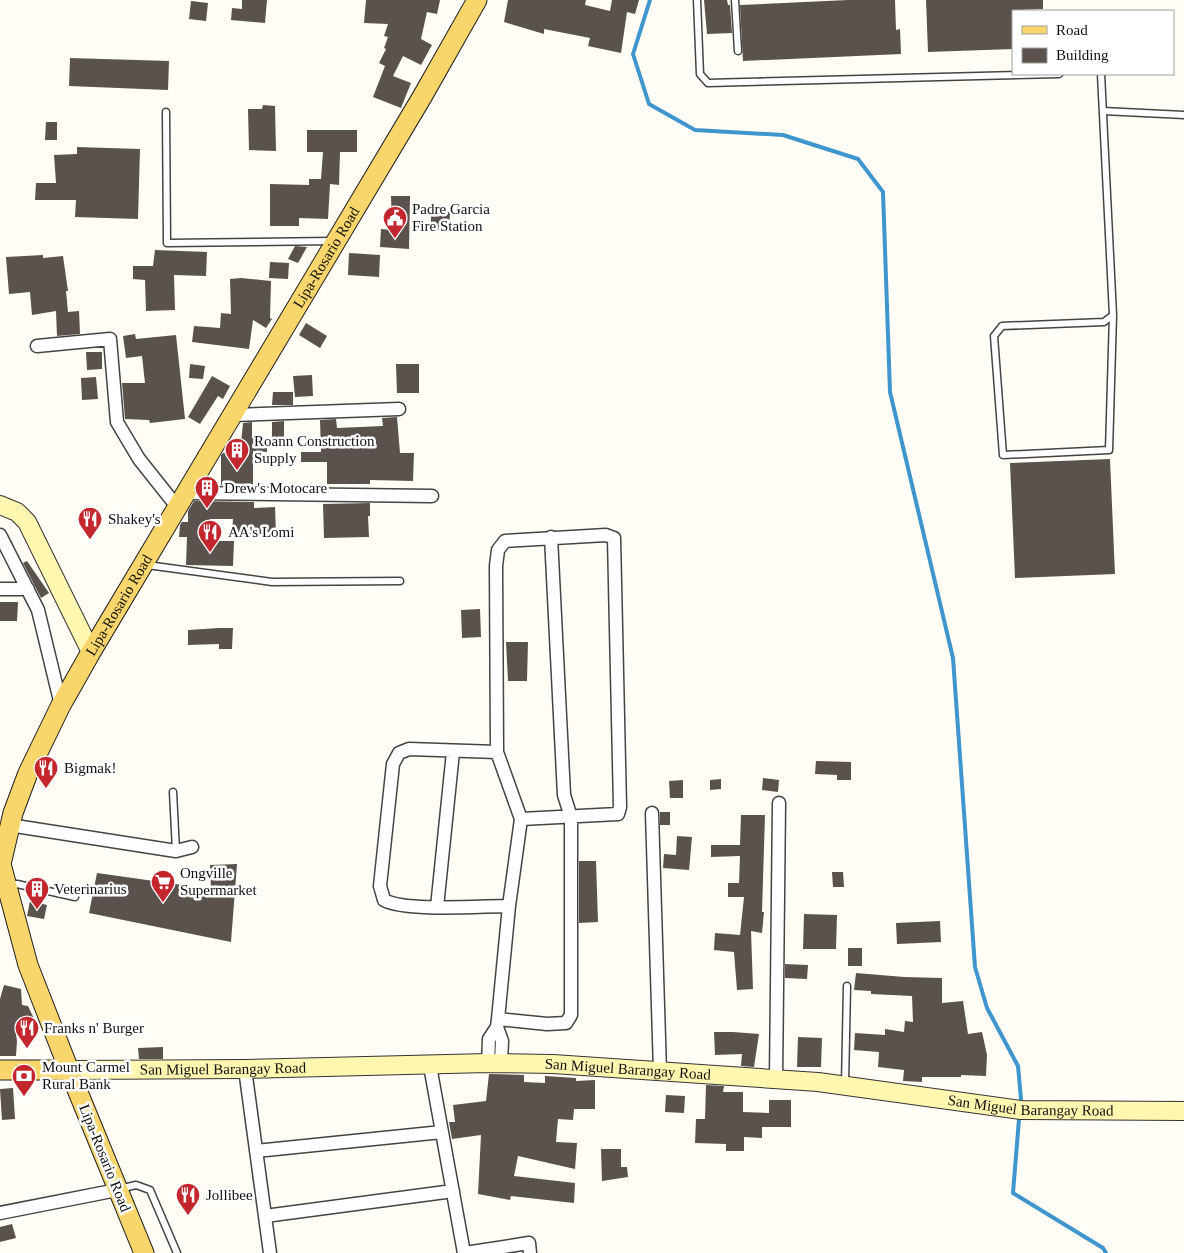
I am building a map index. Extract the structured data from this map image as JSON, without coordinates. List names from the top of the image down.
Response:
{
  "streets": {
    "main road": ["Lipa-Rosario Road"],
    "street": ["San Miguel Barangay Road"]
  },
  "crossings": [
    ["Lipa-Rosario Road", "San Miguel Barangay Road"]
  ],
  "places": {
    "public building": ["Padre Garcia Fire Station"],
    "building": ["Roann Construction Supply", "Drew's Motocare", "Veterinarius"],
    "restaurant": [
      "Shakey's",
      "AA's Lomi",
      "Bigmak!",
      "Franks n' Burger",
      "Jollibee"
    ],
    "supermarket": ["Ongville Supermarket"],
    "bank": ["Mount Carmel Rural Bank"]
  },
  "legend": ["Road", "Building"]
}
